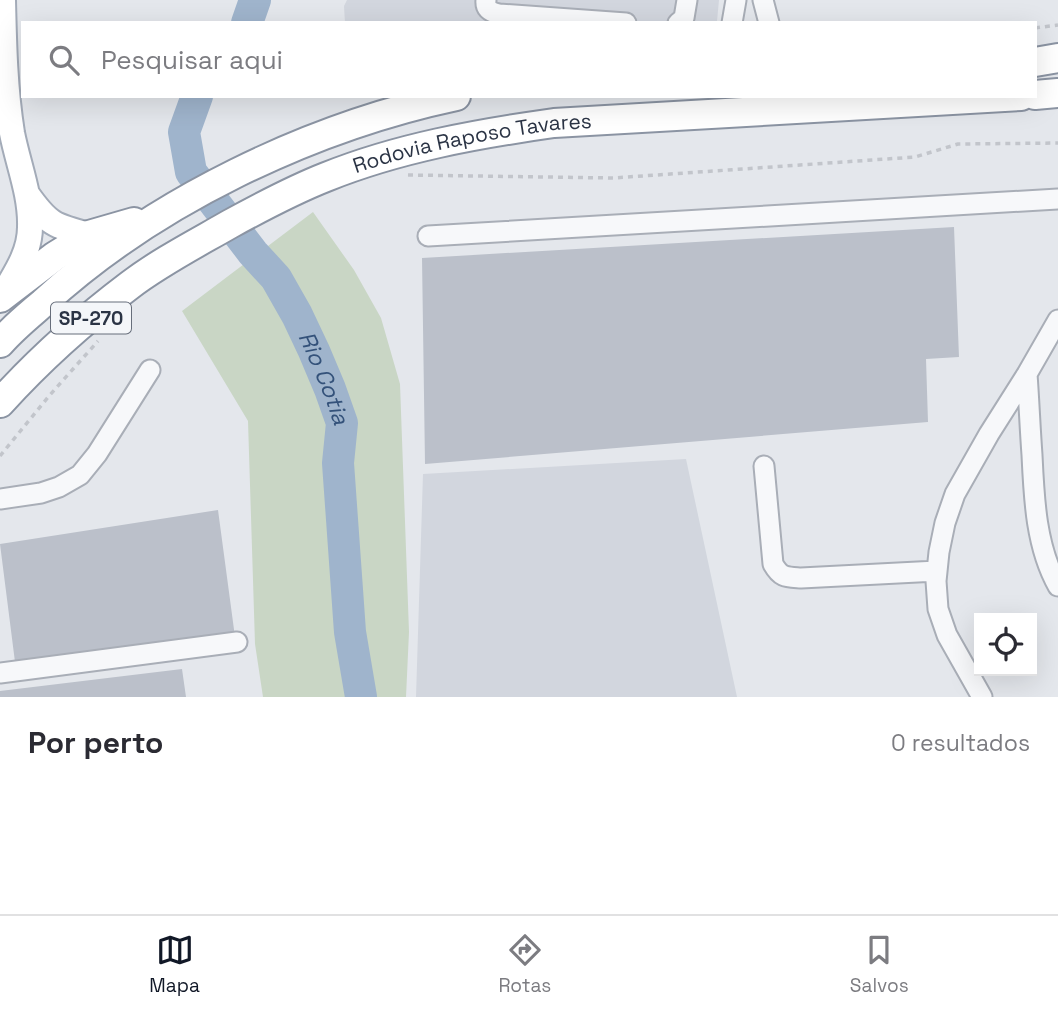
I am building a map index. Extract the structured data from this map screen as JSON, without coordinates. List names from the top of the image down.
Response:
{
  "streets": {
    "highway": ["Rodovia Raposo Tavares", "SP-270"]
  },
  "water": ["Rio Cotia"],
  "page": {
    "search": "Pesquisar aqui",
    "heading": ["Por perto", "0 resultados"],
    "nav": ["Mapa", "Rotas", "Salvos"]
  }
}
